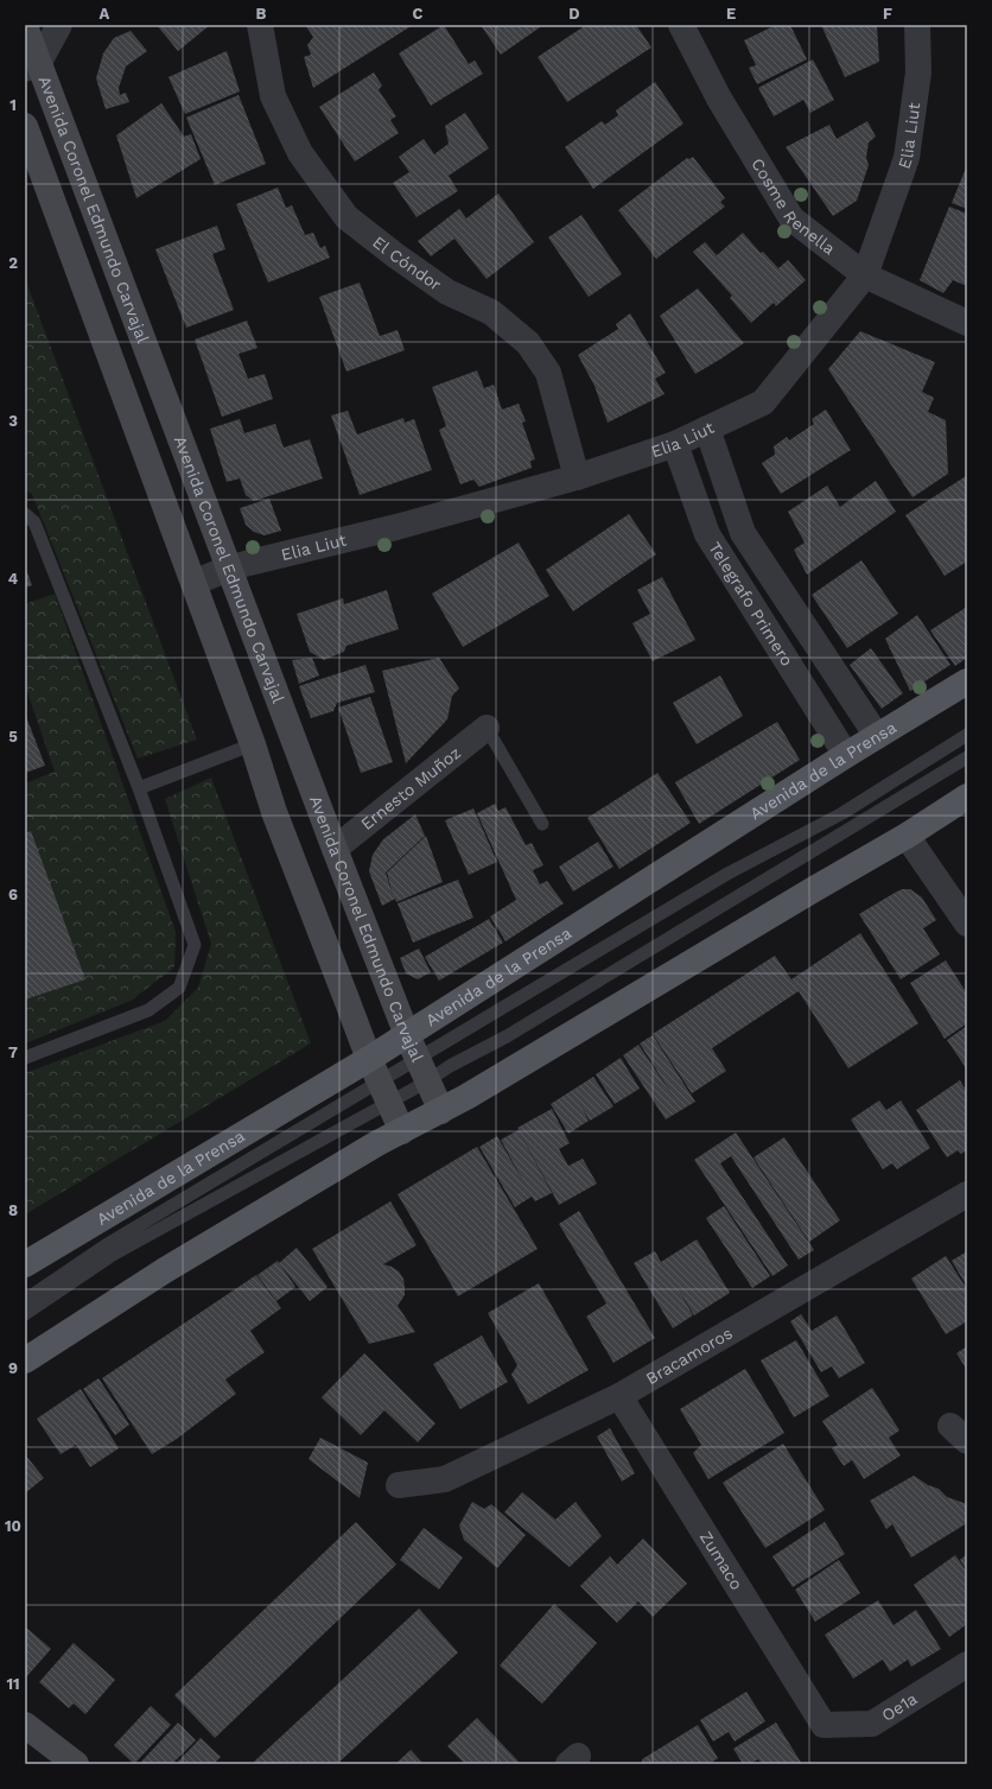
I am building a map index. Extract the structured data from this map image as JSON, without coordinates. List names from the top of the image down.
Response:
{
  "streets": {
    "main road": ["Avenida Coronel Edmundo Carvajal", "Avenida de la Prensa"],
    "street": [
      "Elia Liut",
      "Cosme Renella",
      "El Cóndor",
      "Telegrafo Primero",
      "Ernesto Muñoz",
      "Bracamoros",
      "Zumaco",
      "Oe1a"
    ]
  },
  "crossings": [
    ["Elia Liut", "Cosme Renella"],
    ["Elia Liut", "Avenida Coronel Edmundo Carvajal"],
    ["Elia Liut", "El Cóndor"],
    ["Elia Liut", "Telegrafo Primero"],
    ["Avenida Coronel Edmundo Carvajal", "Avenida de la Prensa"],
    ["Avenida Coronel Edmundo Carvajal", "Ernesto Muñoz"],
    ["Telegrafo Primero", "Avenida de la Prensa"],
    ["Bracamoros", "Zumaco"],
    ["Zumaco", "Oe1a"]
  ],
  "grid": {
    "columns": [
      "A",
      "B",
      "C",
      "D",
      "E",
      "F"
    ],
    "rows": [
      "1",
      "2",
      "3",
      "4",
      "5",
      "6",
      "7",
      "8",
      "9",
      "10",
      "11"
    ]
  }
}
